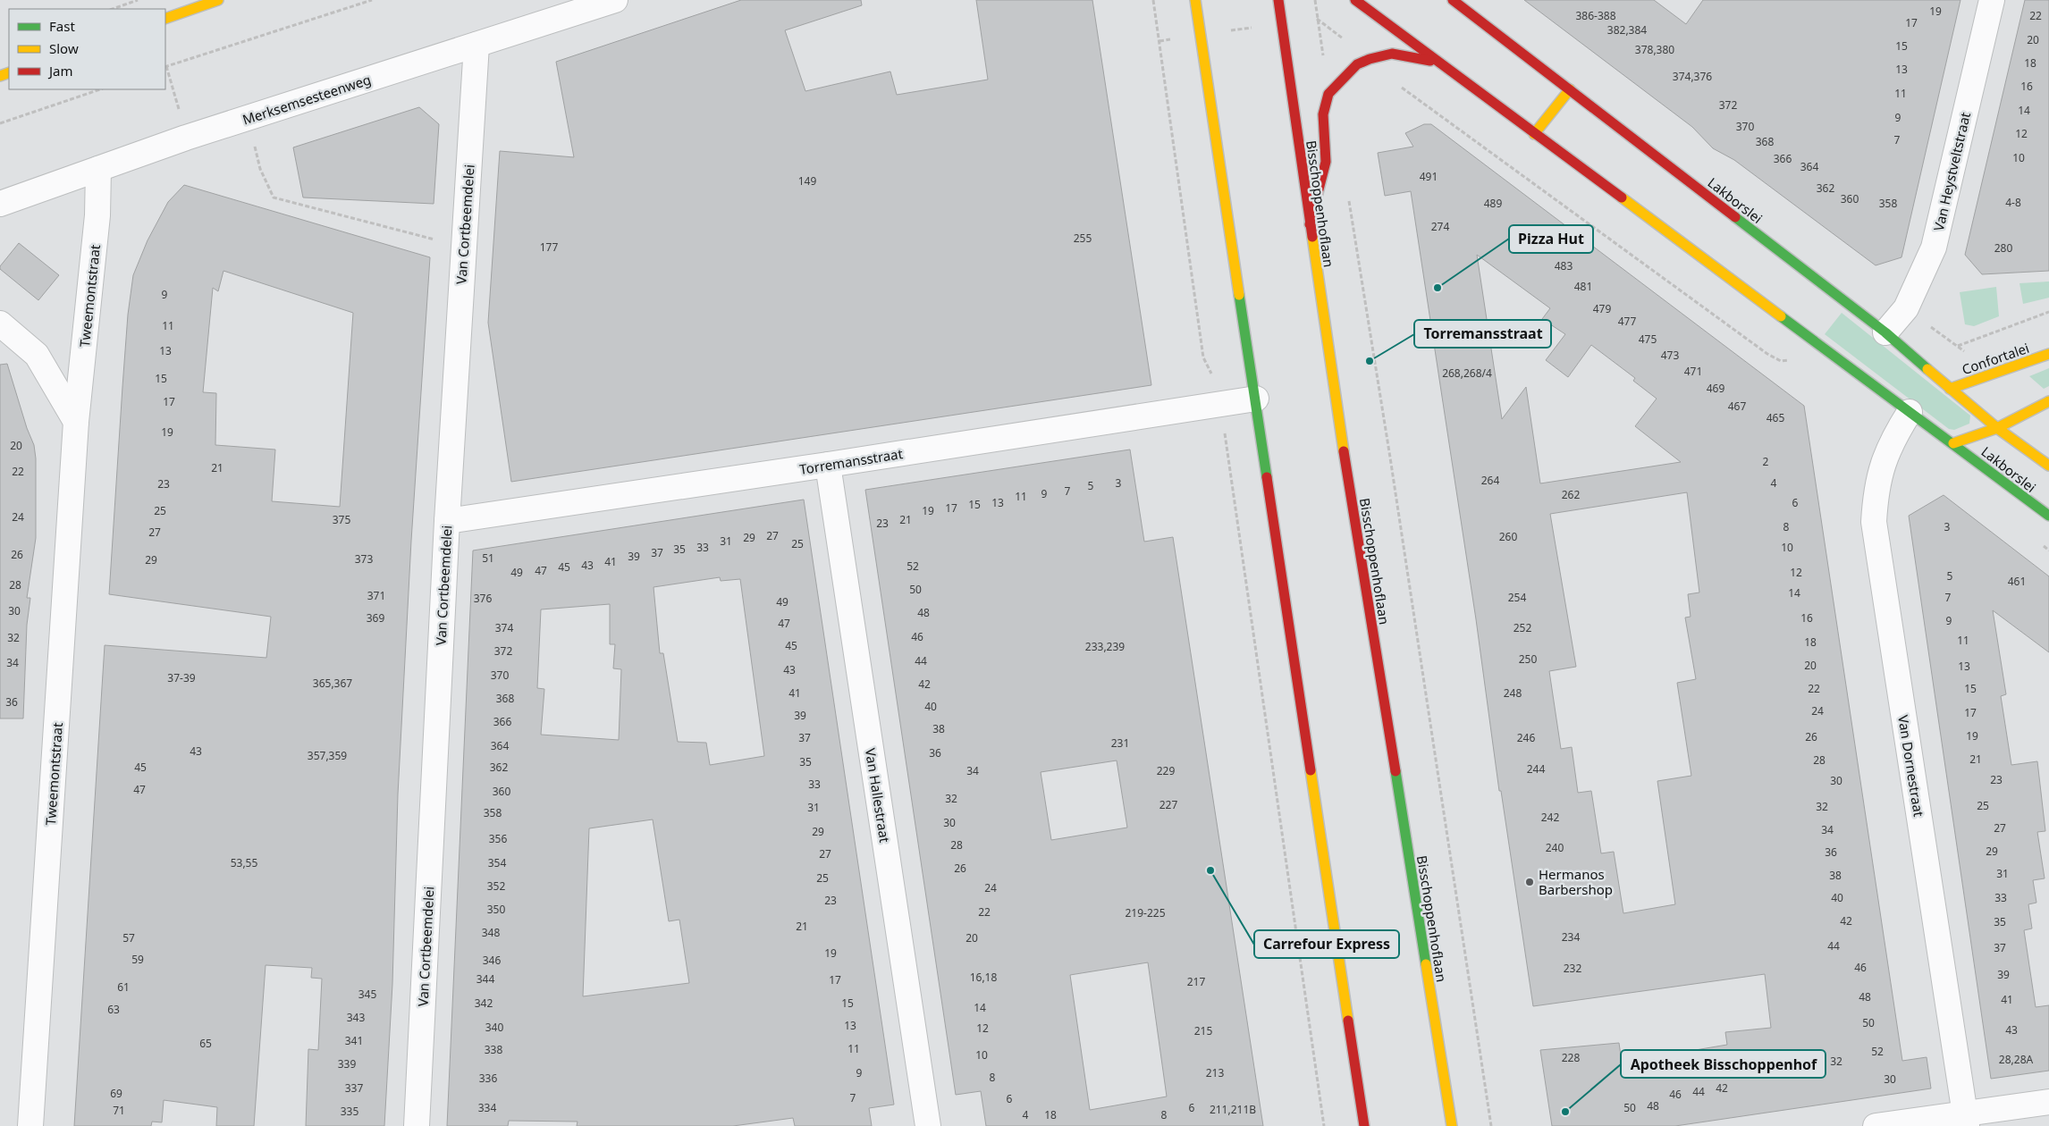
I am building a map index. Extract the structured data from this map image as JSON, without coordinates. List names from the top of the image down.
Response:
{
  "streets": {
    "main road": ["Lakborslei", "Bisschoppenhoflaan", "Confortalei"],
    "street": [
      "Merksemsesteenweg",
      "Van Heystveltstraat",
      "Van Cortbeemdelei",
      "Tweemontstraat",
      "Torremansstraat",
      "Van Dornestraat",
      "Van Hallestraat"
    ]
  },
  "crossings": [
    ["Merksemsesteenweg", "Van Cortbeemdelei"],
    ["Merksemsesteenweg", "Tweemontstraat"],
    ["Van Heystveltstraat", "Lakborslei"],
    ["Lakborslei", "Confortalei"],
    ["Lakborslei", "Van Dornestraat"],
    ["Van Cortbeemdelei", "Torremansstraat"],
    ["Torremansstraat", "Van Hallestraat"]
  ],
  "places": [
    "Pizza Hut",
    "Torremansstraat",
    "Carrefour Express",
    "Hermanos Barbershop",
    "Apotheek Bisschoppenhof"
  ],
  "house_numbers": [
    "19",
    "386-388",
    "22",
    "17",
    "382,384",
    "20",
    "15",
    "378,380",
    "18",
    "13",
    "374,376",
    "16",
    "11",
    "372",
    "14",
    "9",
    "370",
    "12",
    "7",
    "368",
    "10",
    "366",
    "364",
    "491",
    "149",
    "362",
    "360",
    "4-8",
    "489",
    "358",
    "274",
    "255",
    "177",
    "280",
    "483",
    "481",
    "9",
    "479",
    "477",
    "11",
    "475",
    "13",
    "473",
    "471",
    "268,268/4",
    "15",
    "469",
    "17",
    "467",
    "465",
    "19",
    "20",
    "2",
    "21",
    "22",
    "264",
    "3",
    "4",
    "23",
    "5",
    "7",
    "9",
    "262",
    "11",
    "13",
    "6",
    "15",
    "17",
    "25",
    "19",
    "24",
    "375",
    "21",
    "23",
    "8",
    "3",
    "27",
    "27",
    "260",
    "29",
    "31",
    "25",
    "33",
    "10",
    "35",
    "37",
    "26",
    "39",
    "51",
    "373",
    "29",
    "41",
    "43",
    "52",
    "45",
    "47",
    "49",
    "12",
    "5",
    "461",
    "28",
    "50",
    "14",
    "371",
    "254",
    "7",
    "376",
    "49",
    "30",
    "48",
    "369",
    "16",
    "9",
    "47",
    "374",
    "252",
    "46",
    "32",
    "11",
    "18",
    "45",
    "233,239",
    "372",
    "250",
    "44",
    "34",
    "20",
    "13",
    "43",
    "370",
    "37-39",
    "365,367",
    "42",
    "22",
    "15",
    "41",
    "248",
    "368",
    "36",
    "40",
    "24",
    "17",
    "39",
    "366",
    "38",
    "19",
    "26",
    "37",
    "246",
    "231",
    "364",
    "43",
    "36",
    "357,359",
    "21",
    "28",
    "35",
    "45",
    "362",
    "244",
    "34",
    "229",
    "23",
    "30",
    "33",
    "47",
    "360",
    "32",
    "227",
    "25",
    "32",
    "31",
    "358",
    "242",
    "30",
    "27",
    "34",
    "29",
    "356",
    "28",
    "240",
    "29",
    "36",
    "27",
    "53,55",
    "354",
    "26",
    "31",
    "38",
    "25",
    "352",
    "24",
    "40",
    "33",
    "23",
    "350",
    "22",
    "219-225",
    "42",
    "35",
    "21",
    "348",
    "234",
    "57",
    "20",
    "44",
    "37",
    "19",
    "59",
    "346",
    "46",
    "232",
    "39",
    "16,18",
    "344",
    "17",
    "217",
    "61",
    "345",
    "48",
    "41",
    "342",
    "15",
    "14",
    "63",
    "343",
    "50",
    "13",
    "340",
    "12",
    "43",
    "215",
    "341",
    "65",
    "11",
    "338",
    "52",
    "10",
    "228",
    "28,28A",
    "32",
    "339",
    "9",
    "213",
    "8",
    "336",
    "30",
    "337",
    "42",
    "44",
    "69",
    "46",
    "7",
    "6",
    "48",
    "334",
    "6",
    "50",
    "211,211B",
    "71",
    "335",
    "4",
    "18",
    "8"
  ],
  "legend": ["Fast", "Slow", "Jam"]
}
